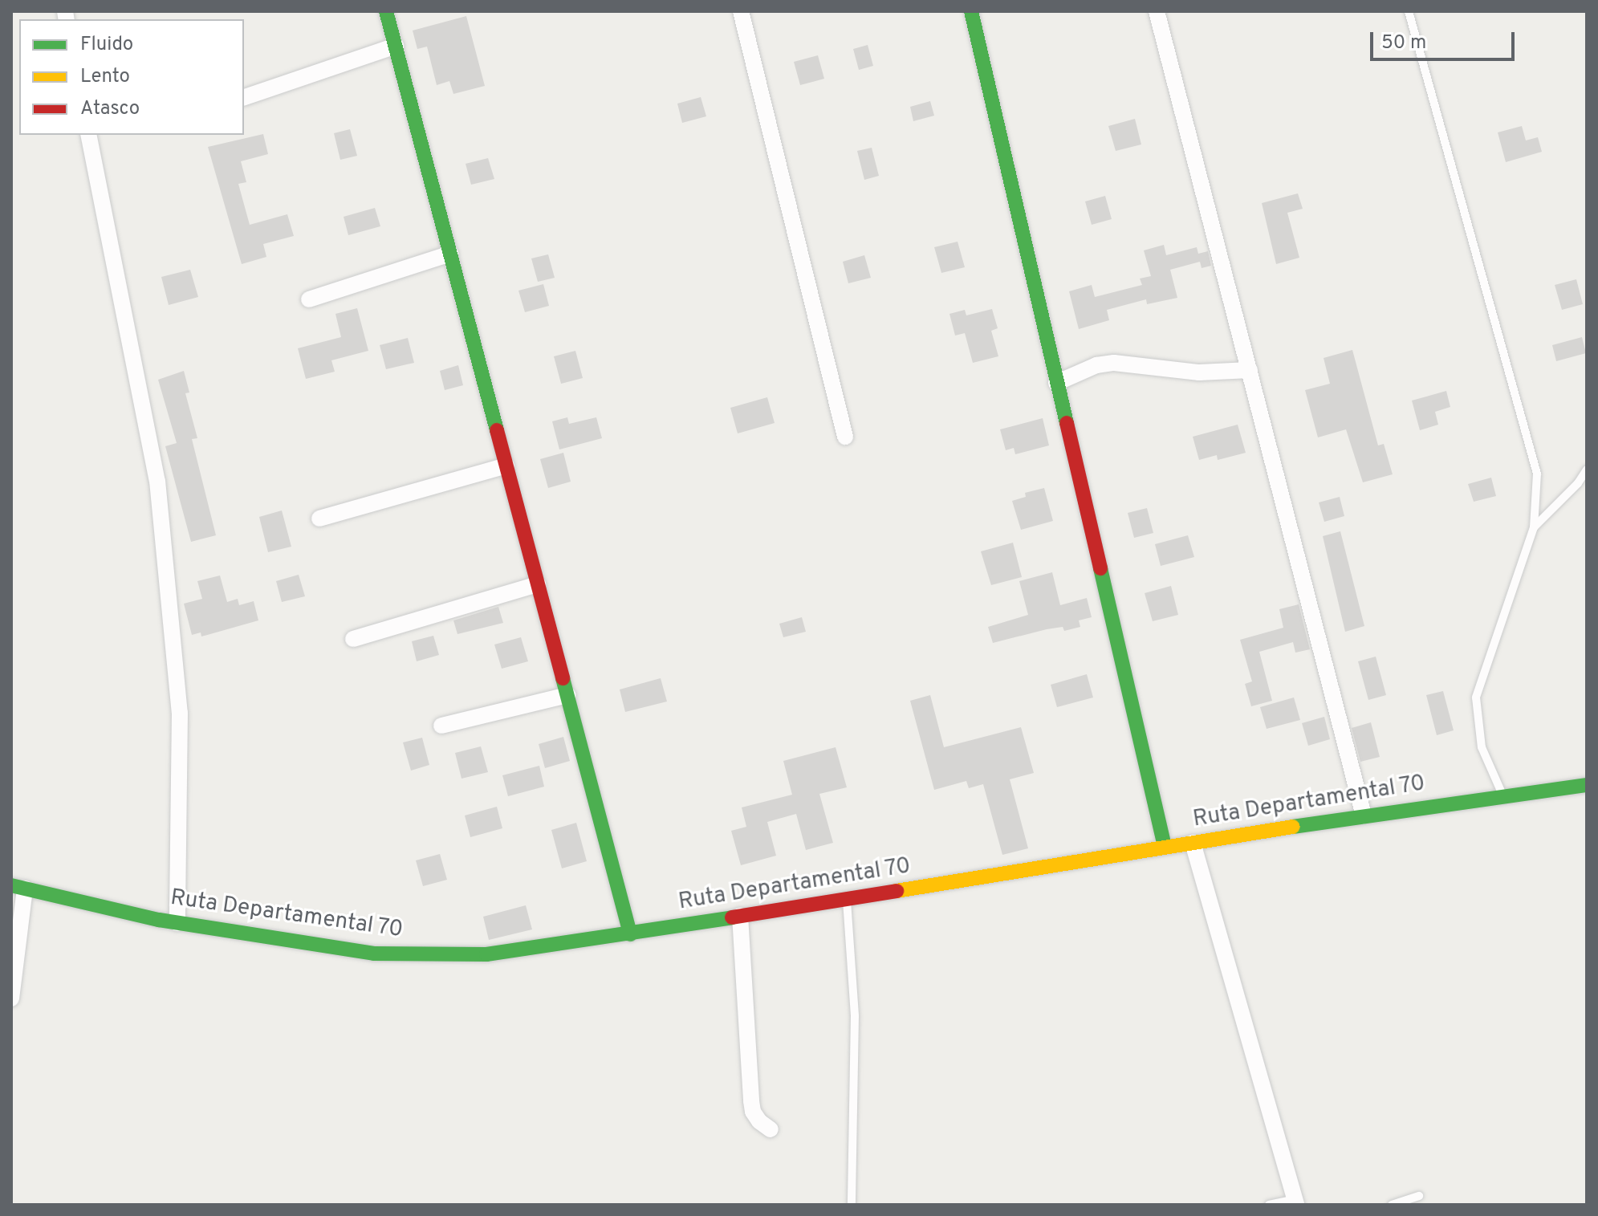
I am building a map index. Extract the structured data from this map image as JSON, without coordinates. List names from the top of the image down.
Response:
{
  "streets": {
    "street": ["Ruta Departamental 70"]
  },
  "legend": ["Fluido", "Lento", "Atasco"],
  "scale_bar": "50 m"
}
